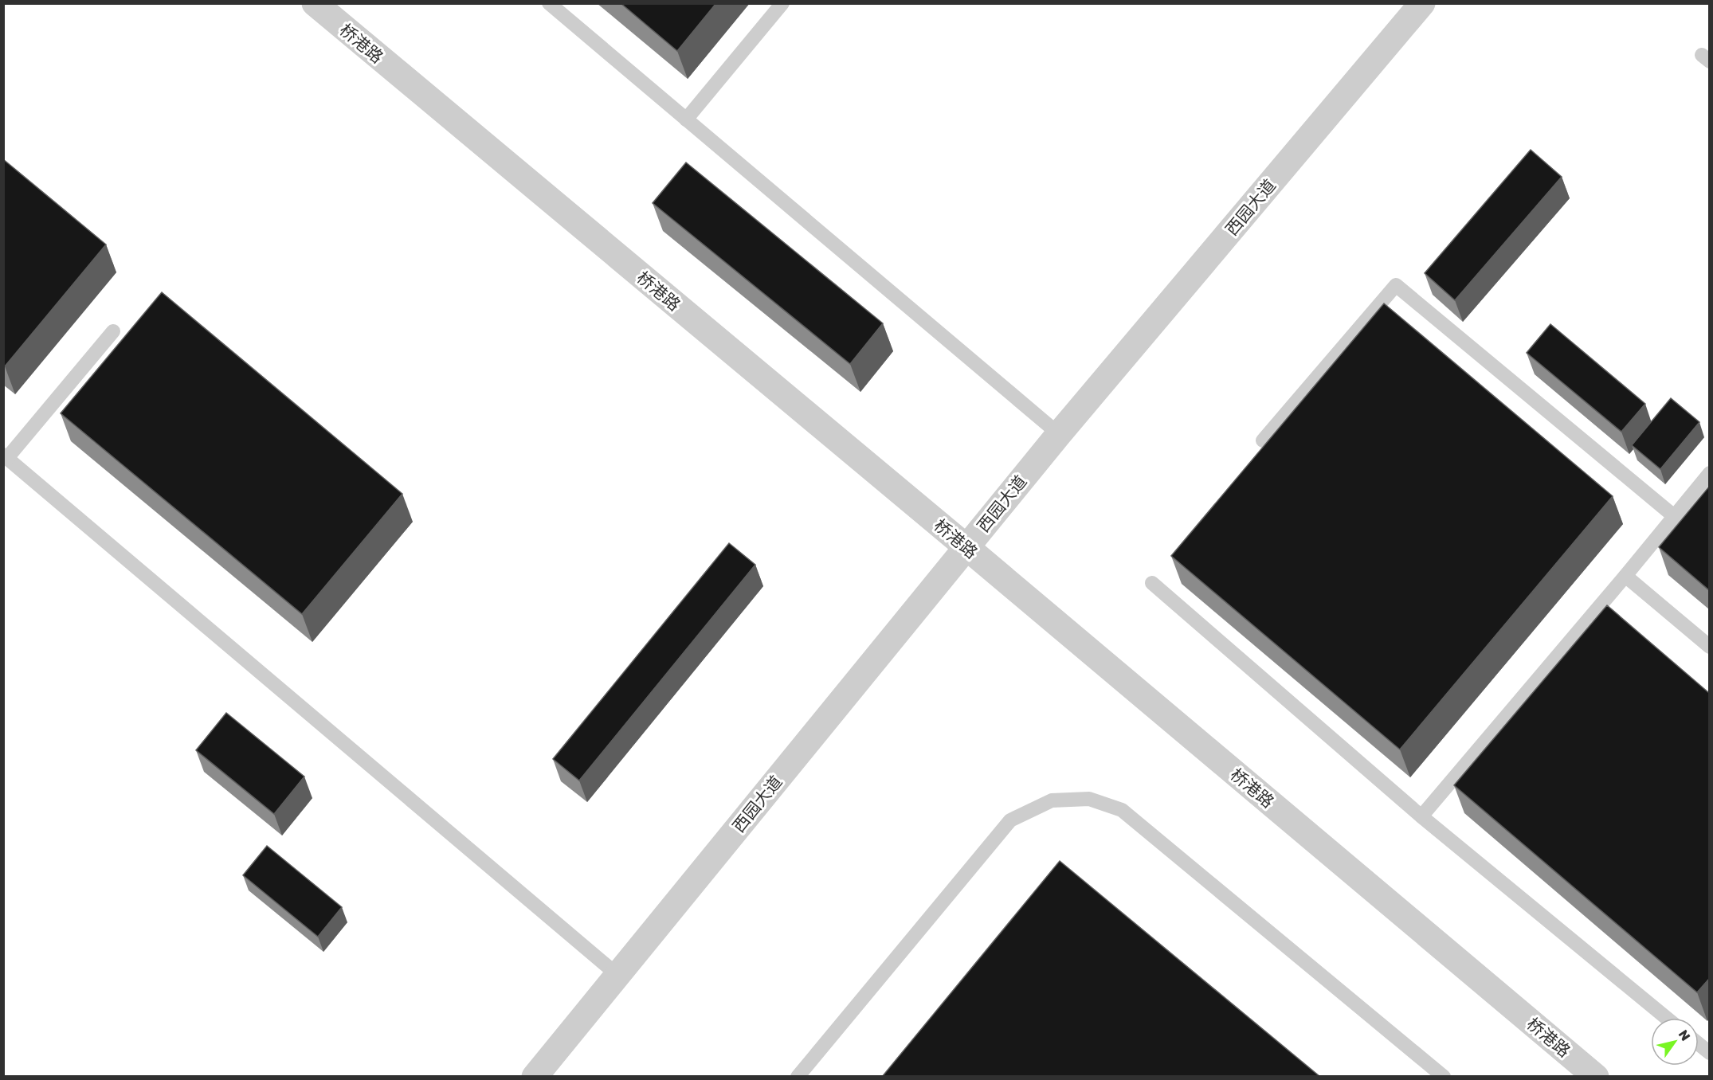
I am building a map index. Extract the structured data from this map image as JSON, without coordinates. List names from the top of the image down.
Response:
{
  "streets": {
    "street": ["桥港路", "西园大道"]
  },
  "crossings": [
    ["桥港路", "西园大道"]
  ],
  "north": "top right"
}
